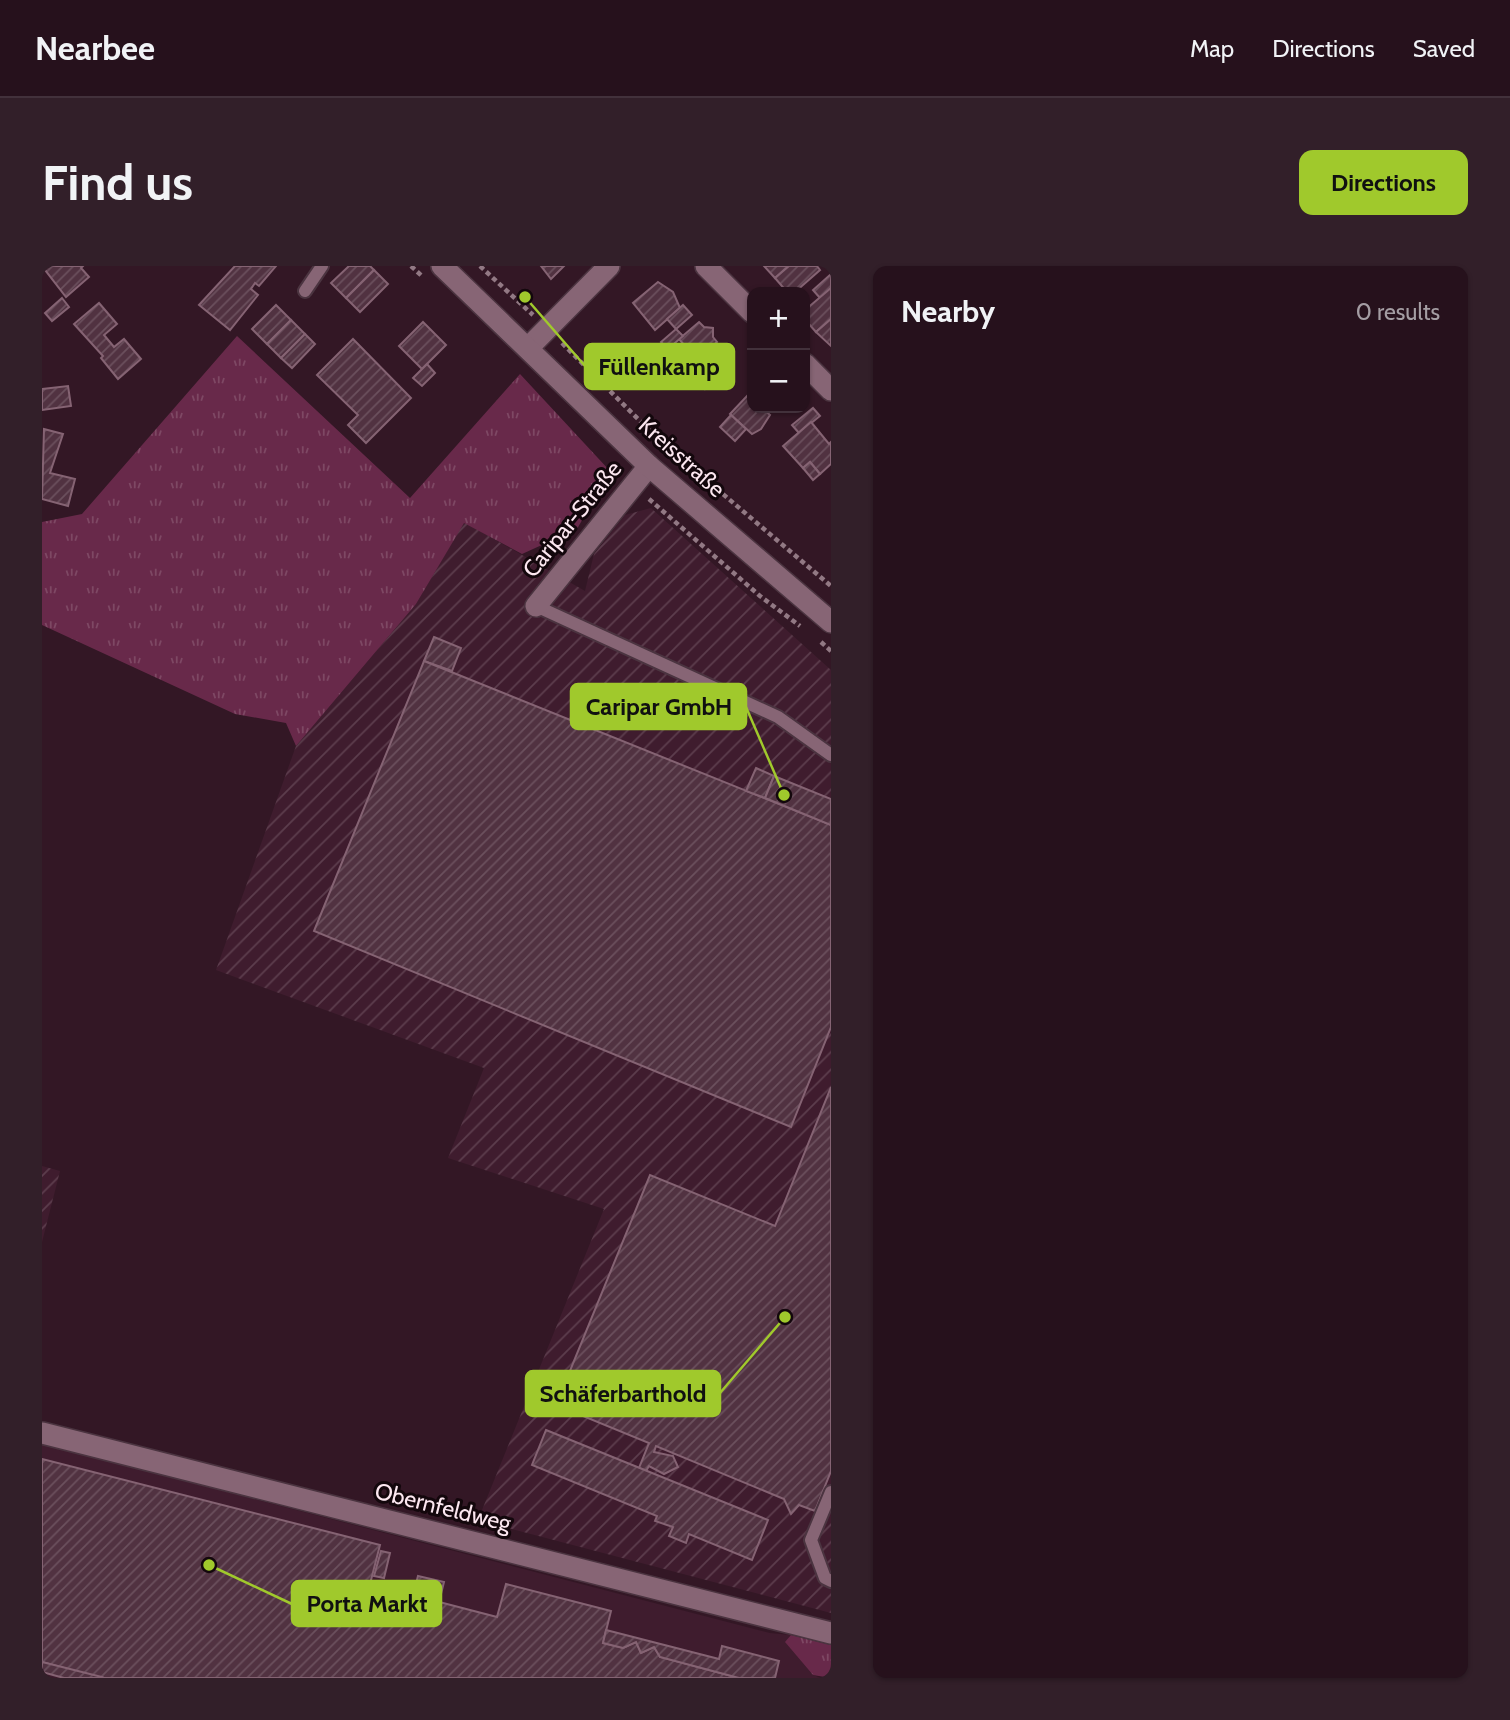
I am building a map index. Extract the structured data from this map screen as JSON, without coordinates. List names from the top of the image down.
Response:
{
  "streets": {
    "street": ["Kreisstraße", "Caripar-Straße", "Obernfeldweg"]
  },
  "crossings": [
    ["Kreisstraße", "Caripar-Straße"]
  ],
  "places": [
    "Füllenkamp",
    "Caripar GmbH",
    "Schäferbarthold",
    "Porta Markt"
  ],
  "page": {
    "header": "Nearbee",
    "nav": ["Map", "Directions", "Saved"],
    "buttons": "Directions",
    "title": "Find us",
    "heading": ["Nearby", "0 results"],
    "map_buttons": ["+", "−"]
  }
}
